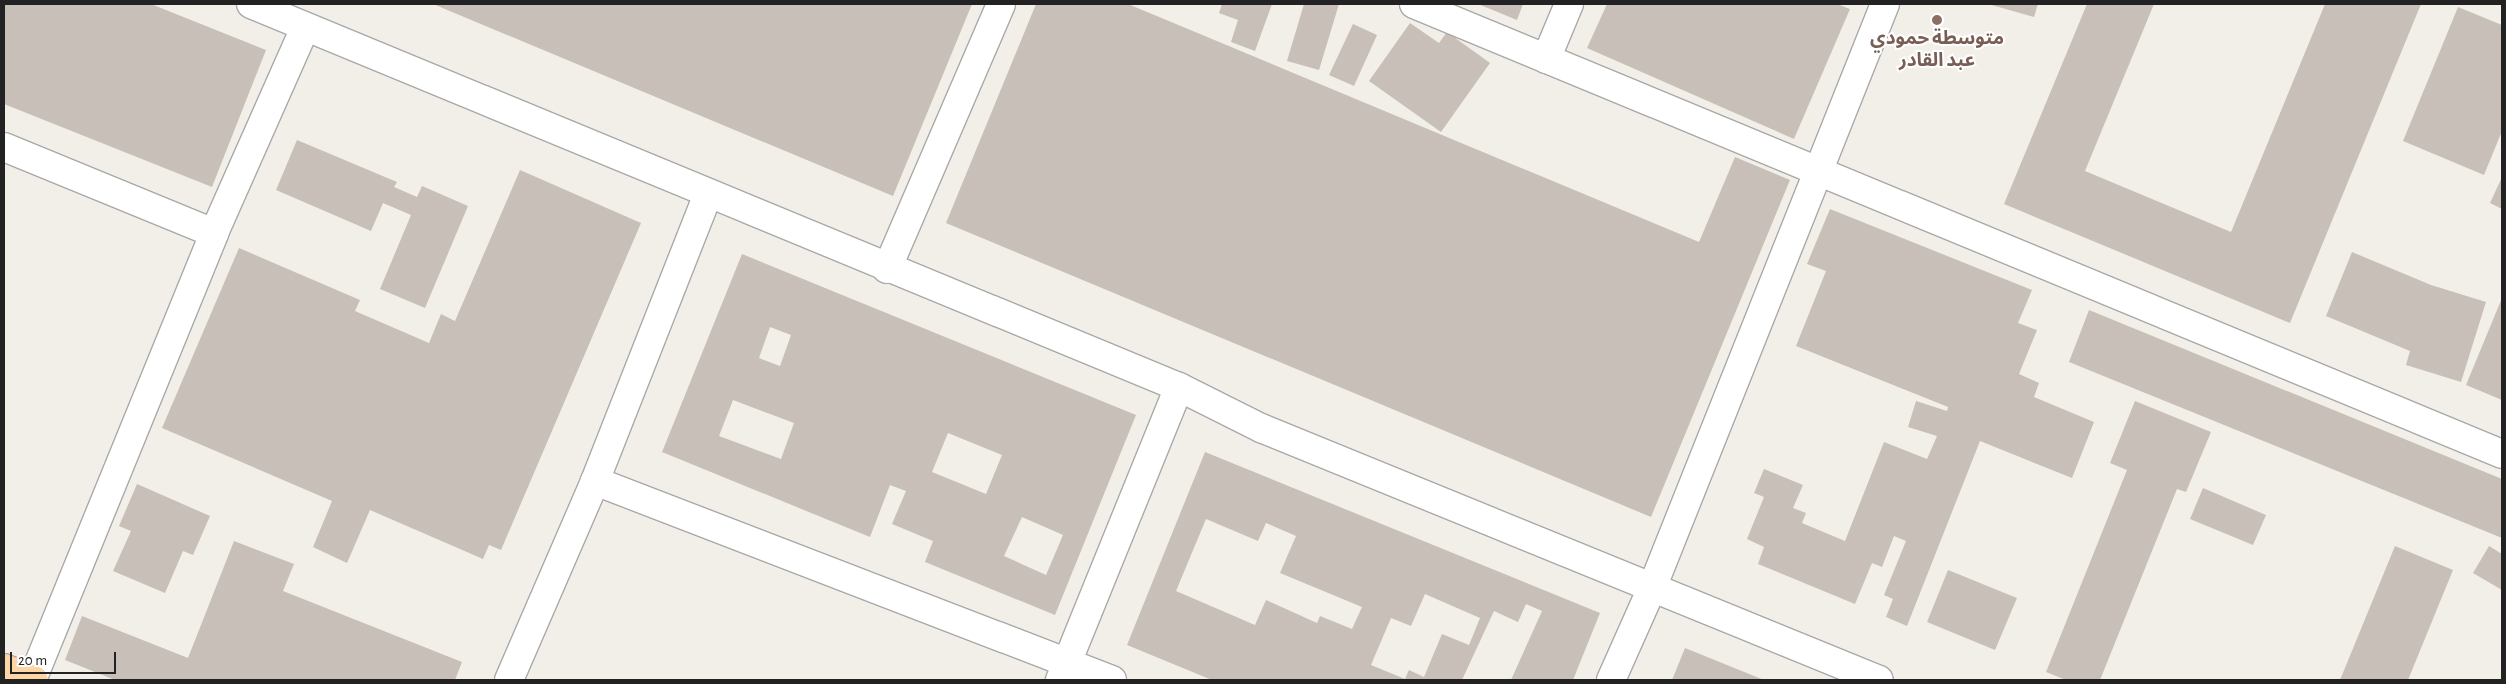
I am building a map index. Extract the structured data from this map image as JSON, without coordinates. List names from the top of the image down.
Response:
{
  "places": ["متوسطة حمودي عبد القادر"],
  "scale_bar": "20 m"
}
